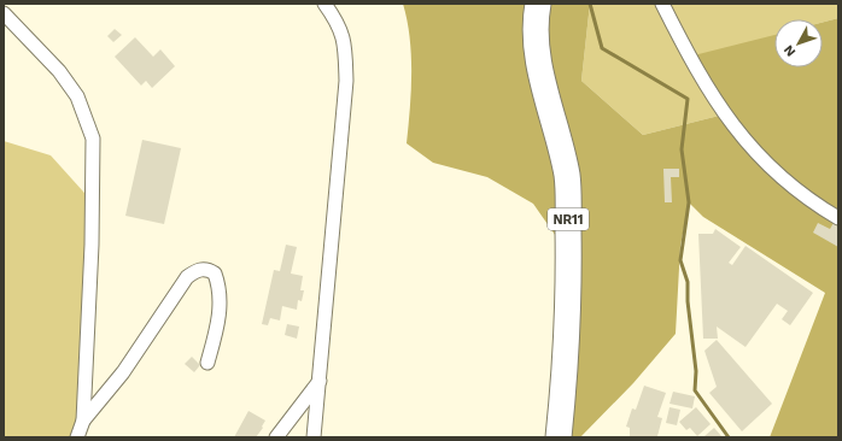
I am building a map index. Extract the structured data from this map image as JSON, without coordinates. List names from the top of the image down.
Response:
{
  "streets": {
    "highway": ["NR11"]
  },
  "north": "bottom left"
}
